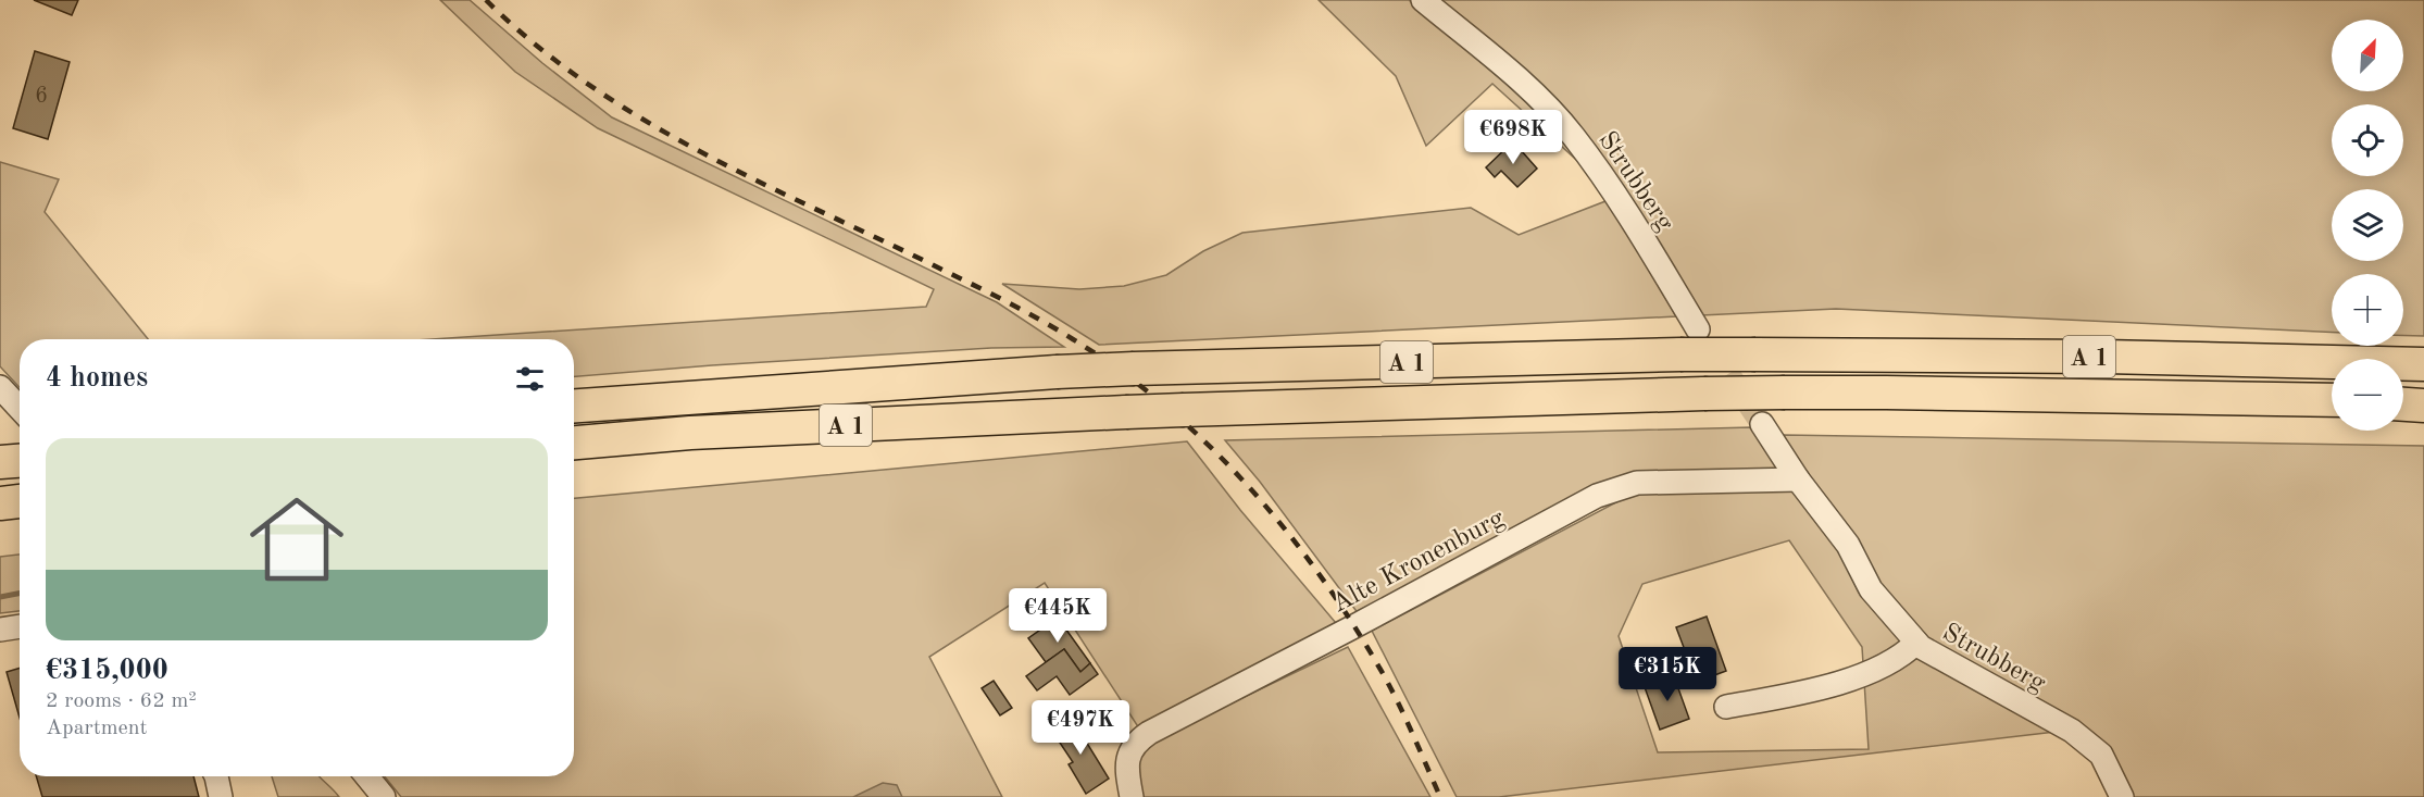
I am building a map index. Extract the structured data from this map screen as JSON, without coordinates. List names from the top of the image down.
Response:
{
  "streets": {
    "highway": ["A 1"],
    "street": ["Strubberg", "Alte Kronenburg"]
  },
  "crossings": [
    ["Strubberg", "A 1"],
    ["Strubberg", "Alte Kronenburg"]
  ],
  "house_numbers": ["6"],
  "north": "top right",
  "page": {
    "map_buttons": ["+", "−"],
    "price": [
      "€698K",
      "€445K",
      "€315K",
      "€497K"
    ],
    "heading": "4 homes",
    "list": [
      {
        "name": "€315,000",
        "note": "2 rooms · 62 m² · Apartment"
      }
    ]
  }
}
